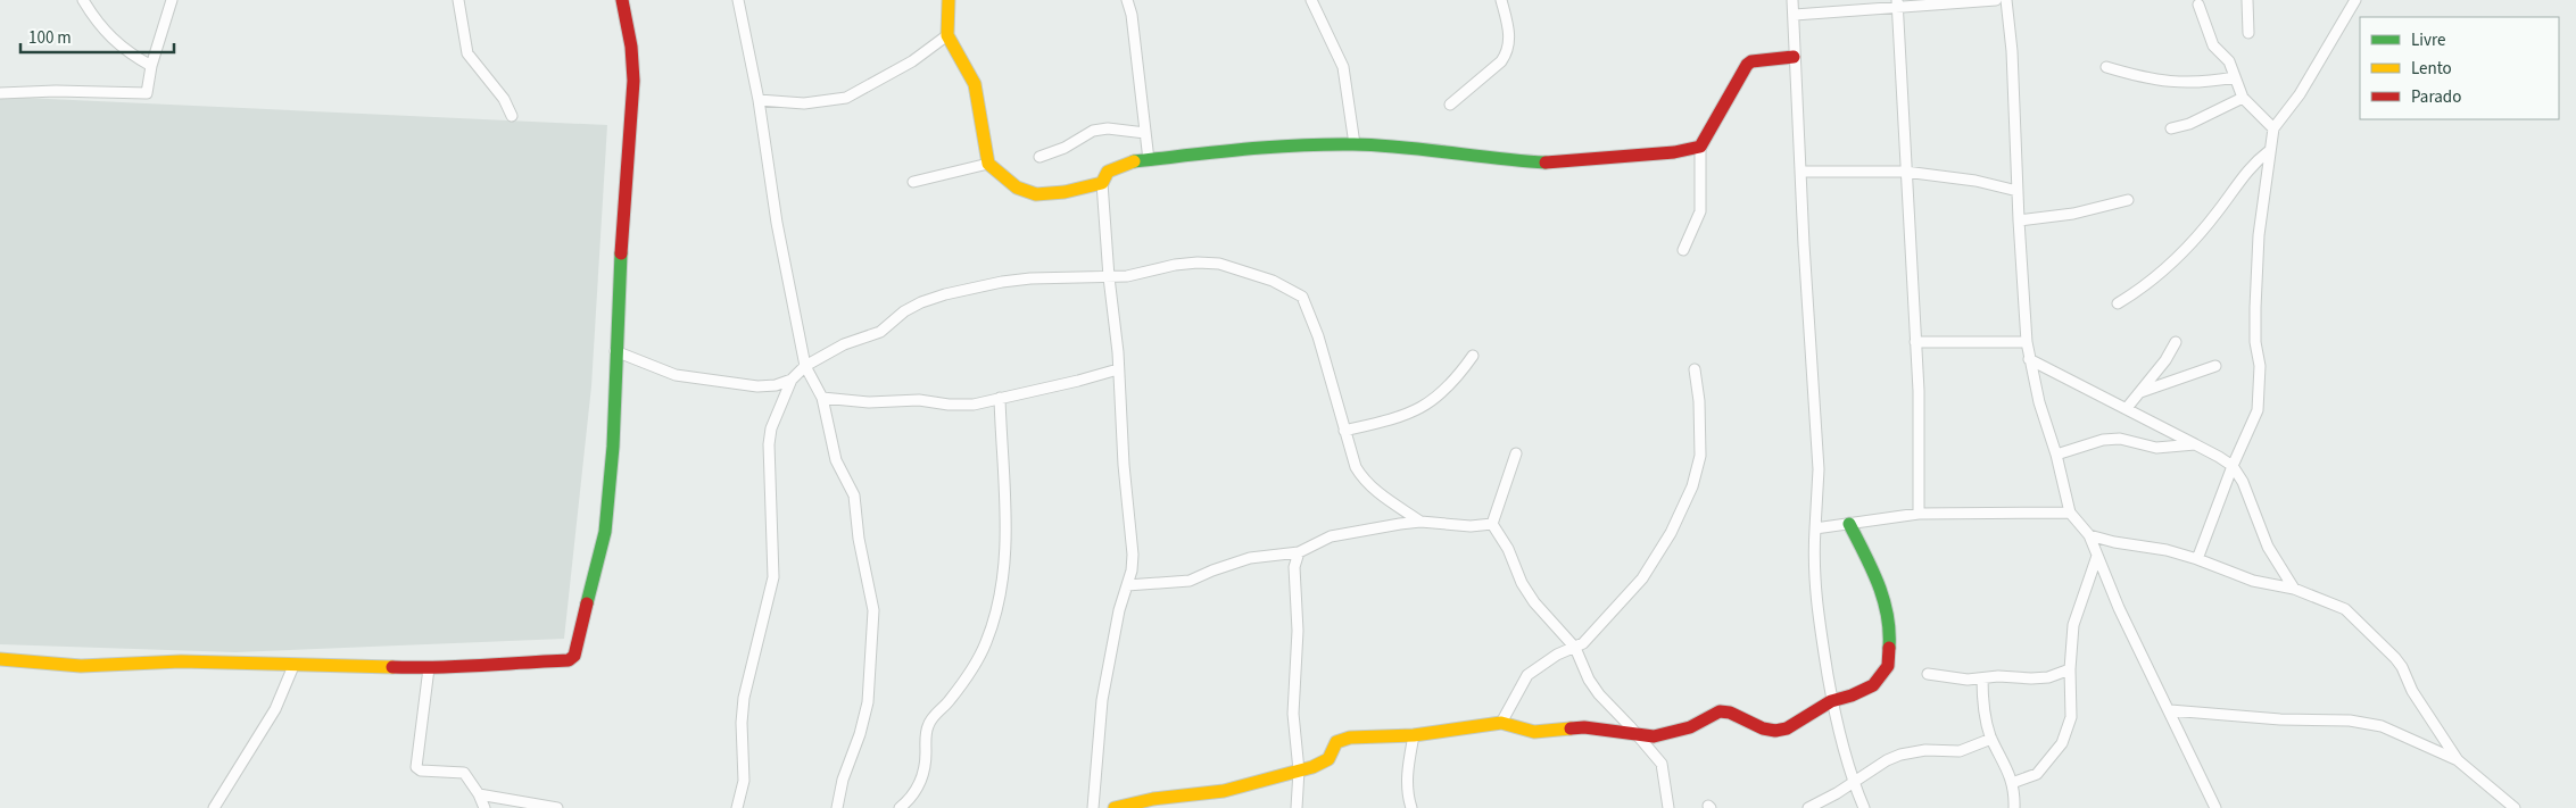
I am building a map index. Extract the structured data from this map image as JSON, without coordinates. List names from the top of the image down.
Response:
{
  "legend": ["Livre", "Lento", "Parado"],
  "scale_bar": "100 m"
}
